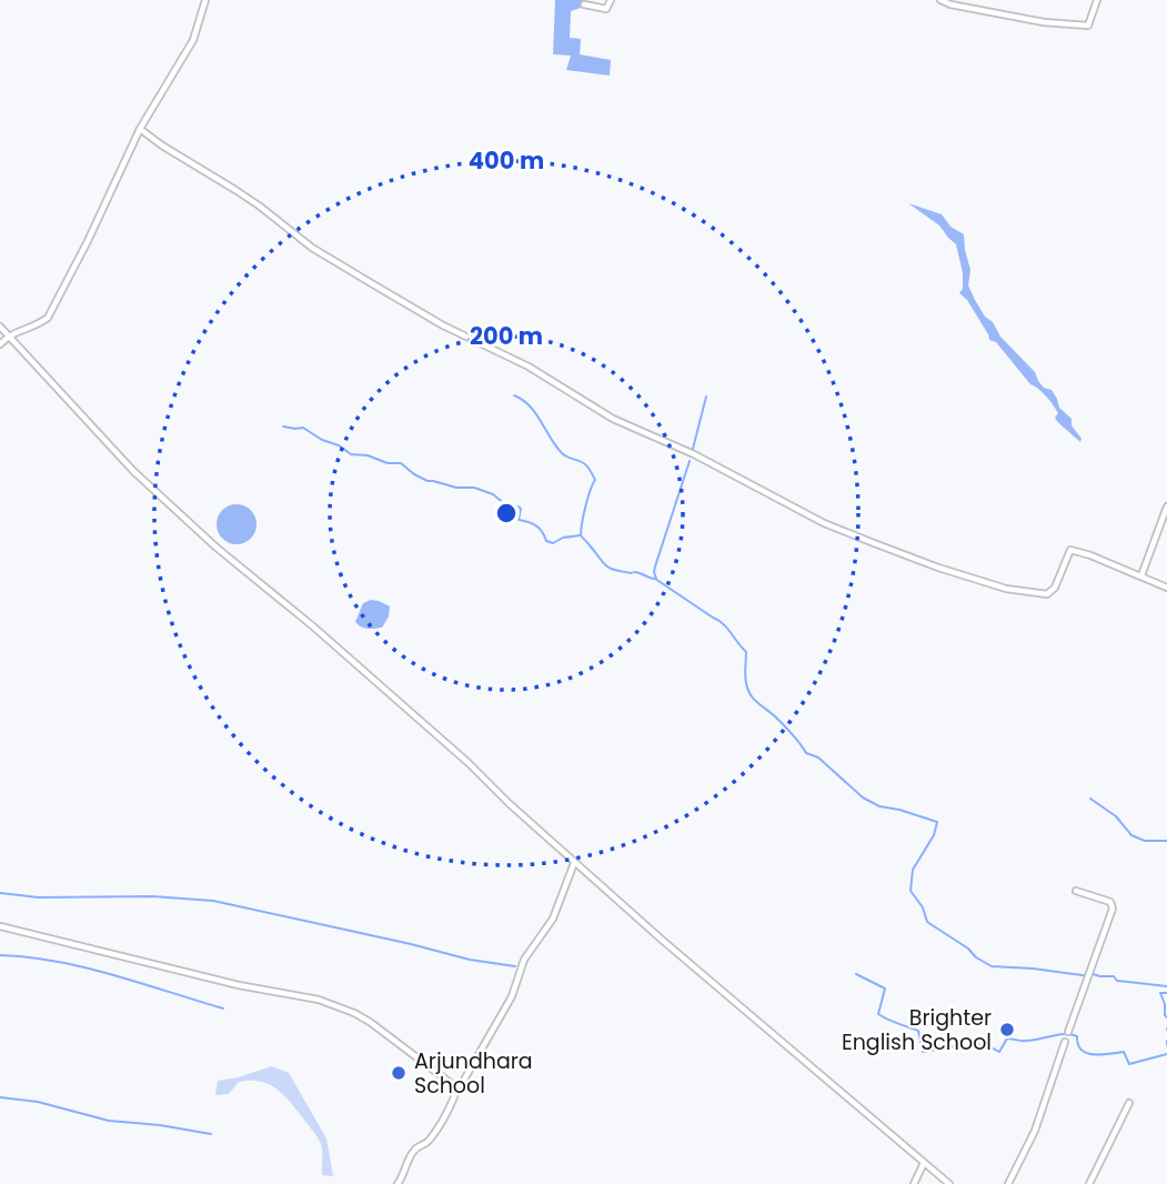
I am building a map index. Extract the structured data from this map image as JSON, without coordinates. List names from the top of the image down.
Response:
{
  "places": ["Brighter English School", "Arjundhara School"],
  "rings": ["400 m", "200 m"]
}
